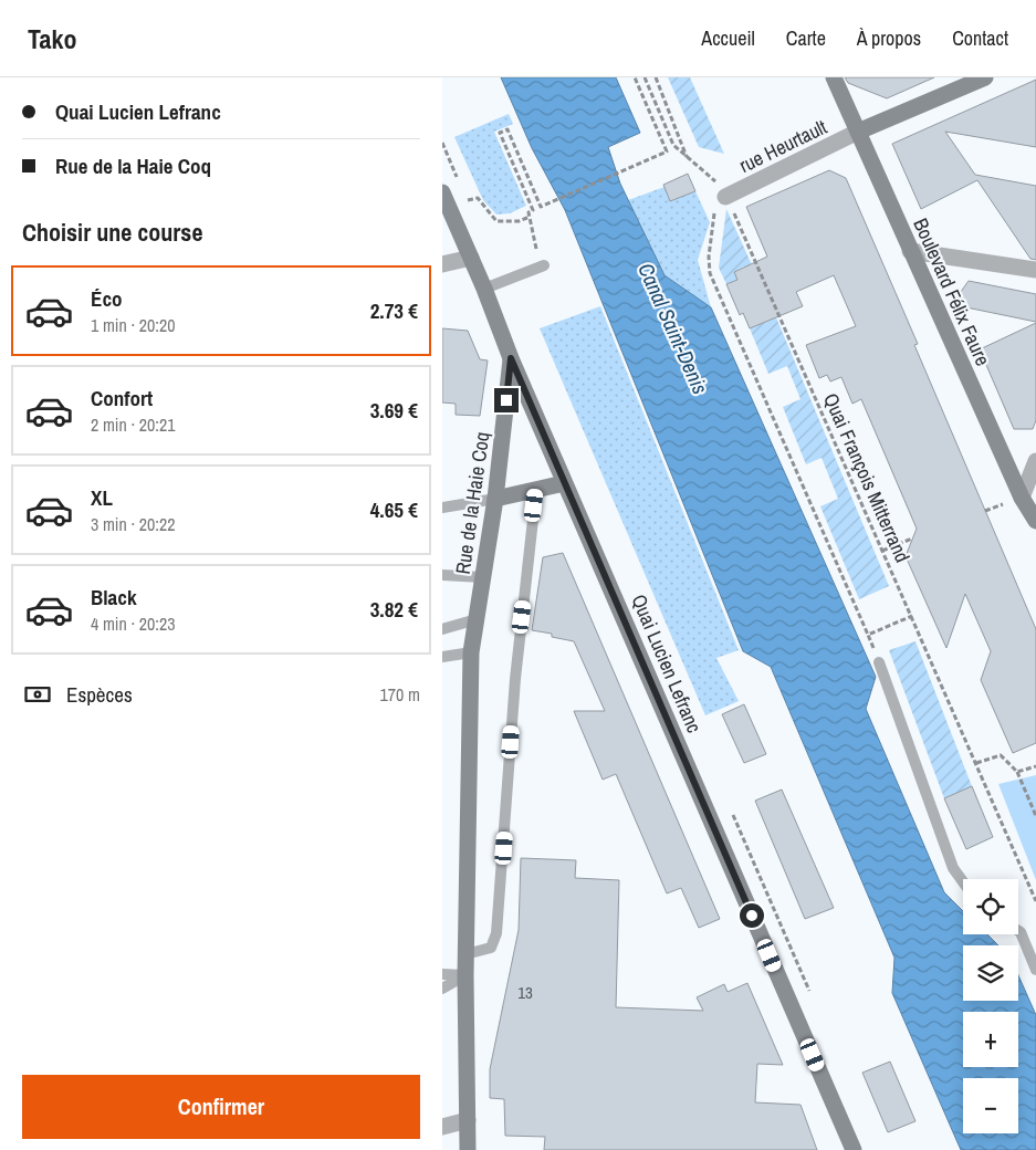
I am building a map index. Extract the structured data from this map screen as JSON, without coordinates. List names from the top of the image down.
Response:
{
  "streets": {
    "main road": [
      "rue Heurtault",
      "Boulevard Félix Faure",
      "Rue de la Haie Coq",
      "Quai Lucien Lefranc"
    ],
    "path": ["Quai François Mitterrand"]
  },
  "crossings": [
    ["rue Heurtault", "Boulevard Félix Faure"],
    ["rue Heurtault", "Quai François Mitterrand"],
    ["Rue de la Haie Coq", "Quai Lucien Lefranc"]
  ],
  "water": ["Canal Saint-Denis"],
  "house_numbers": ["13"],
  "page": {
    "header": "Tako",
    "nav": [
      "Accueil",
      "Carte",
      "À propos",
      "Contact"
    ],
    "banner": ["Quai Lucien Lefranc", "Rue de la Haie Coq"],
    "heading": "Choisir une course",
    "list": [
      {
        "name": "Éco",
        "note": "1 min · 20:20",
        "value": "2.73 €"
      },
      {
        "name": "Confort",
        "note": "2 min · 20:21",
        "value": "3.69 €"
      },
      {
        "name": "XL",
        "note": "3 min · 20:22",
        "value": "4.65 €"
      },
      {
        "name": "Black",
        "note": "4 min · 20:23",
        "value": "3.82 €"
      }
    ],
    "pay": ["Espèces", "170 m"],
    "map_buttons": ["+", "−"],
    "buttons": "Confirmer"
  }
}
